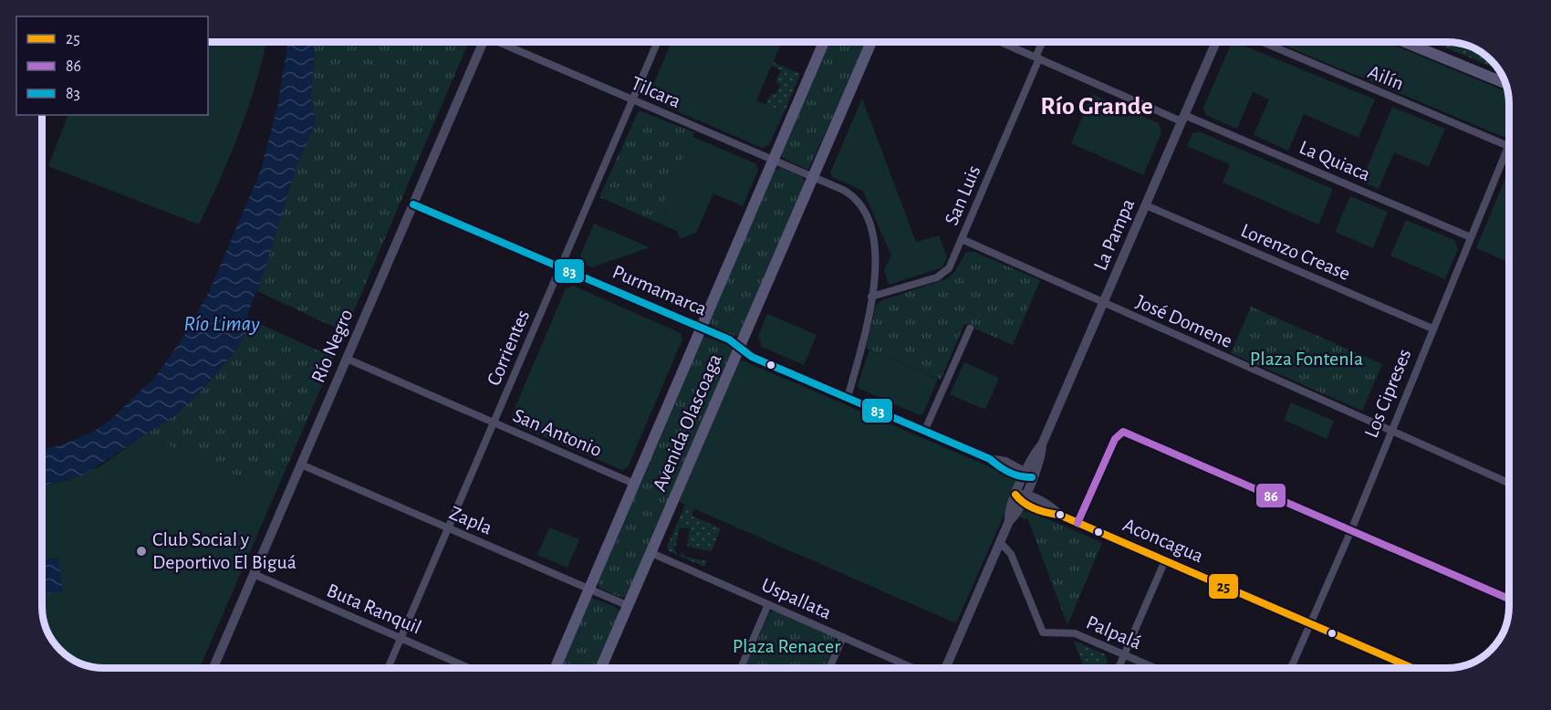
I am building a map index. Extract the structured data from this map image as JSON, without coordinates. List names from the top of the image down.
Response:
{
  "streets": {
    "main road": ["Avenida Olascoaga"],
    "street": [
      "Ailín",
      "Tilcara",
      "La Quiaca",
      "San Luis",
      "La Pampa",
      "Lorenzo Crease",
      "Purmamarca",
      "José Domene",
      "Río Negro",
      "Corrientes",
      "Los Cipreses",
      "San Antonio",
      "Zapla",
      "Aconcagua",
      "Uspallata",
      "Buta Ranquil",
      "Palpalá"
    ]
  },
  "crossings": [
    ["Ailín", "Los Cipreses"],
    ["Tilcara", "San Luis"],
    ["Tilcara", "Corrientes"],
    ["Tilcara", "Avenida Olascoaga"],
    ["La Quiaca", "San Luis"],
    ["La Quiaca", "La Pampa"],
    ["La Quiaca", "Los Cipreses"],
    ["San Luis", "José Domene"],
    ["La Pampa", "Lorenzo Crease"],
    ["La Pampa", "José Domene"],
    ["La Pampa", "Aconcagua"],
    ["La Pampa", "Palpalá"],
    ["Lorenzo Crease", "Los Cipreses"],
    ["Purmamarca", "Río Negro"],
    ["Purmamarca", "Corrientes"],
    ["Purmamarca", "Avenida Olascoaga"],
    ["José Domene", "Los Cipreses"],
    ["Río Negro", "San Antonio"],
    ["Río Negro", "Zapla"],
    ["Río Negro", "Buta Ranquil"],
    ["Corrientes", "San Antonio"],
    ["Corrientes", "Zapla"],
    ["Corrientes", "Buta Ranquil"],
    ["Los Cipreses", "Aconcagua"],
    ["Avenida Olascoaga", "San Antonio"],
    ["Avenida Olascoaga", "Zapla"],
    ["Avenida Olascoaga", "Uspallata"]
  ],
  "districts": ["Río Grande"],
  "water": ["Río Limay"],
  "parks": ["Plaza Fontenla", "Plaza Renacer"],
  "places": ["Club Social y Deportivo El Biguá"],
  "lines": ["transit line 83", "transit line 86", "transit line 25"],
  "legend": ["25", "86", "83"]
}
